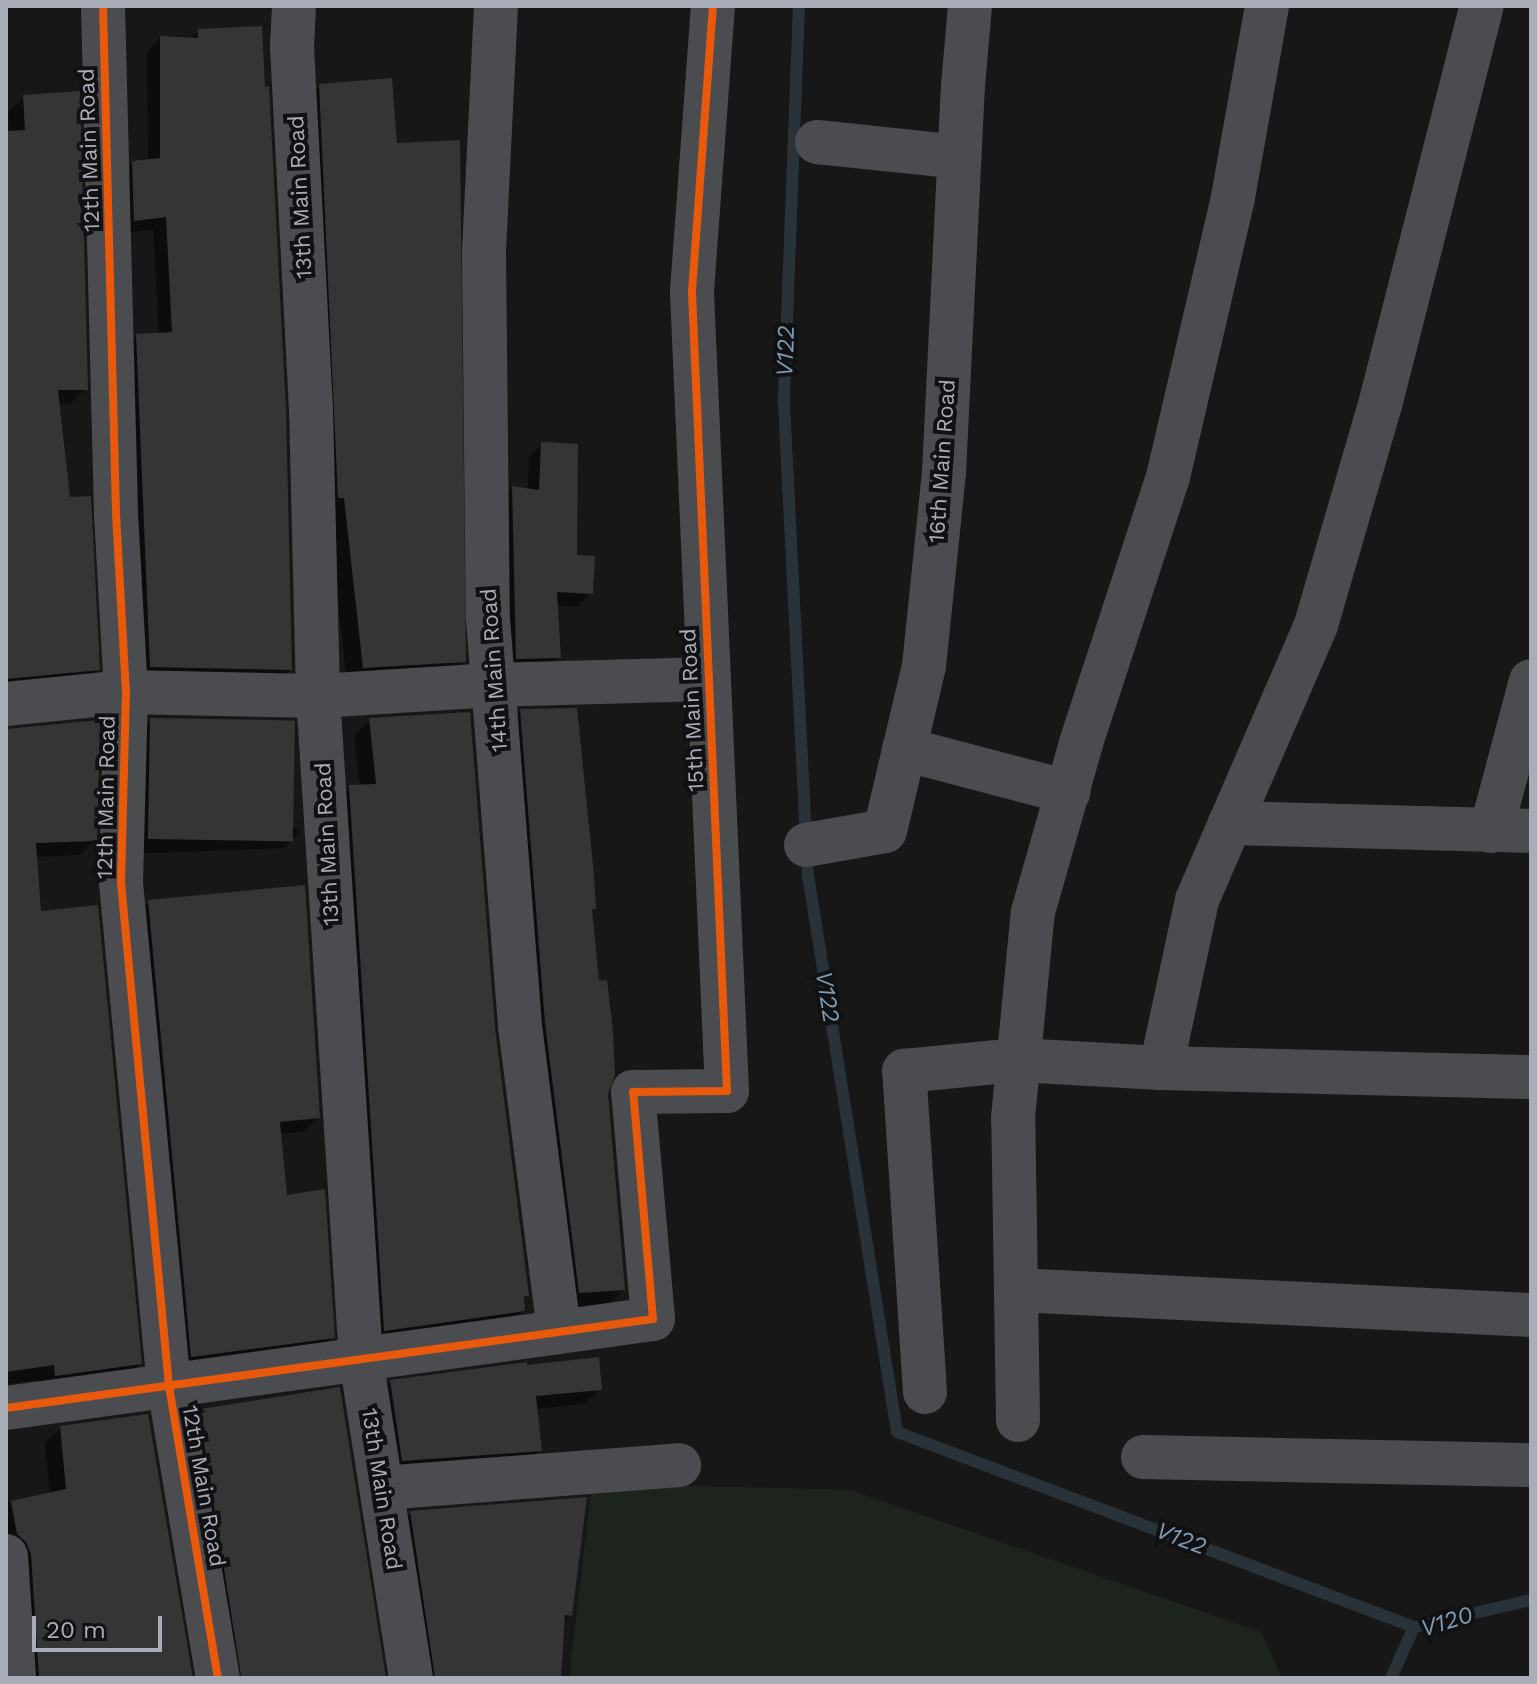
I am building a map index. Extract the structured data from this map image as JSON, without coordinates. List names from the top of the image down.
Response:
{
  "streets": {
    "street": [
      "12th Main Road",
      "13th Main Road",
      "16th Main Road",
      "14th Main Road",
      "15th Main Road"
    ]
  },
  "crossings": [
    ["14th Main Road", "15th Main Road"]
  ],
  "water": ["V122", "V120"],
  "scale_bar": "20 m"
}
